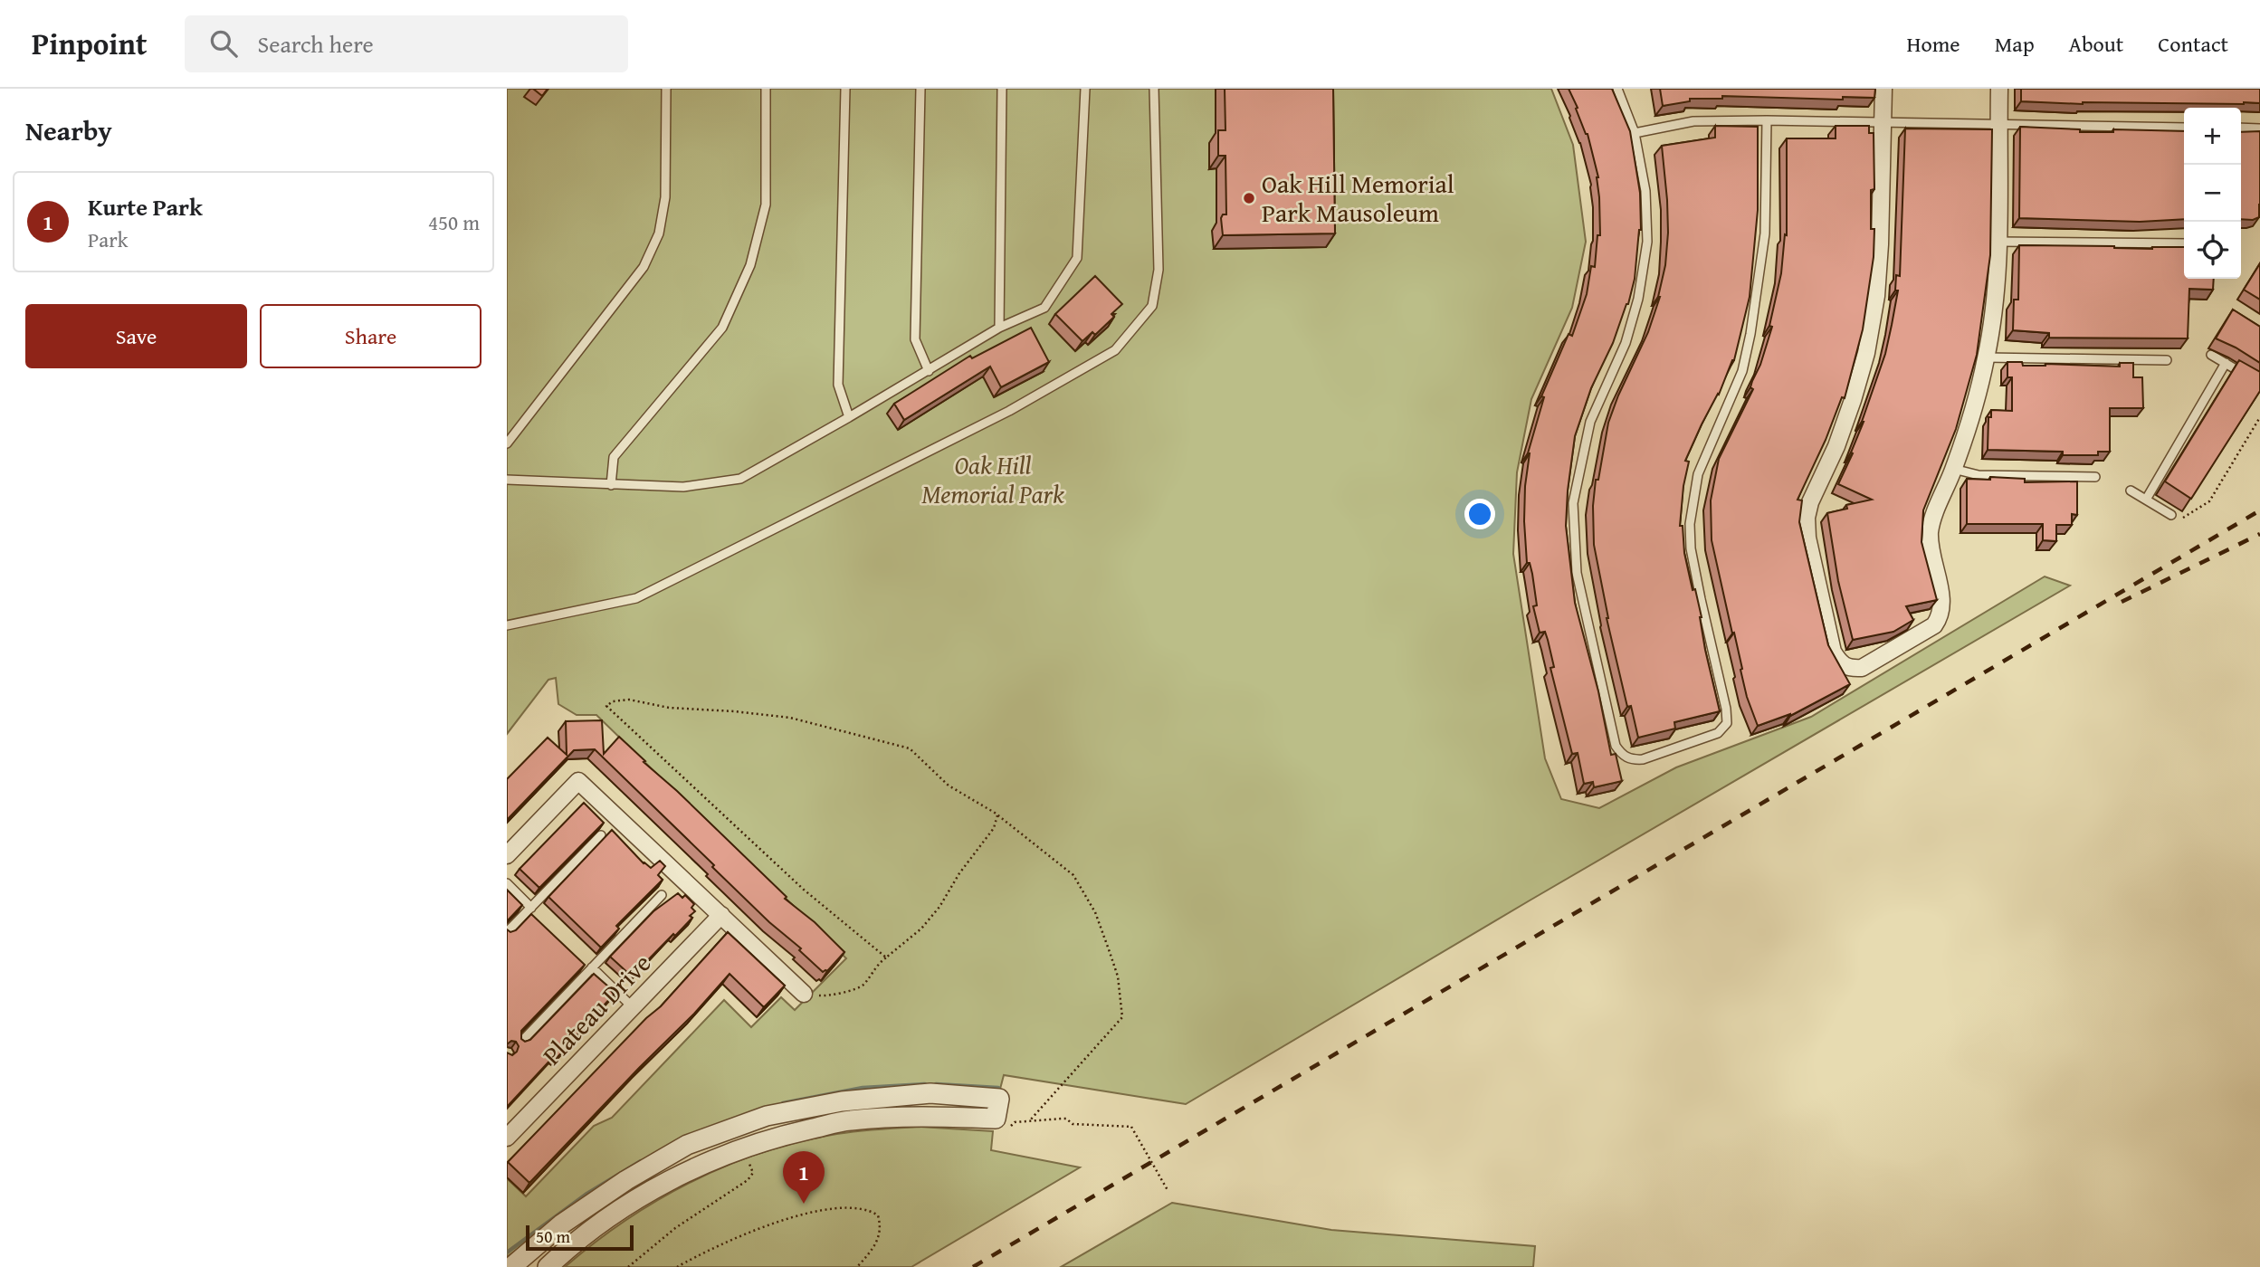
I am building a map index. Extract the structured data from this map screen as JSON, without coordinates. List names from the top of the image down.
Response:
{
  "streets": {
    "street": ["Plateau Drive"]
  },
  "parks": ["Oak Hill Memorial Park"],
  "places": ["Oak Hill Memorial Park Mausoleum"],
  "scale_bar": "50 m",
  "page": {
    "header": "Pinpoint",
    "search": "Search here",
    "nav": [
      "Home",
      "Map",
      "About",
      "Contact"
    ],
    "heading": "Nearby",
    "map_buttons": ["+", "−"],
    "list": [
      {
        "mark": "1",
        "name": "Kurte Park",
        "note": "Park",
        "value": "450 m"
      }
    ],
    "buttons": ["Save", "Share"],
    "pins": "1",
    "scale": "50 m"
  }
}
